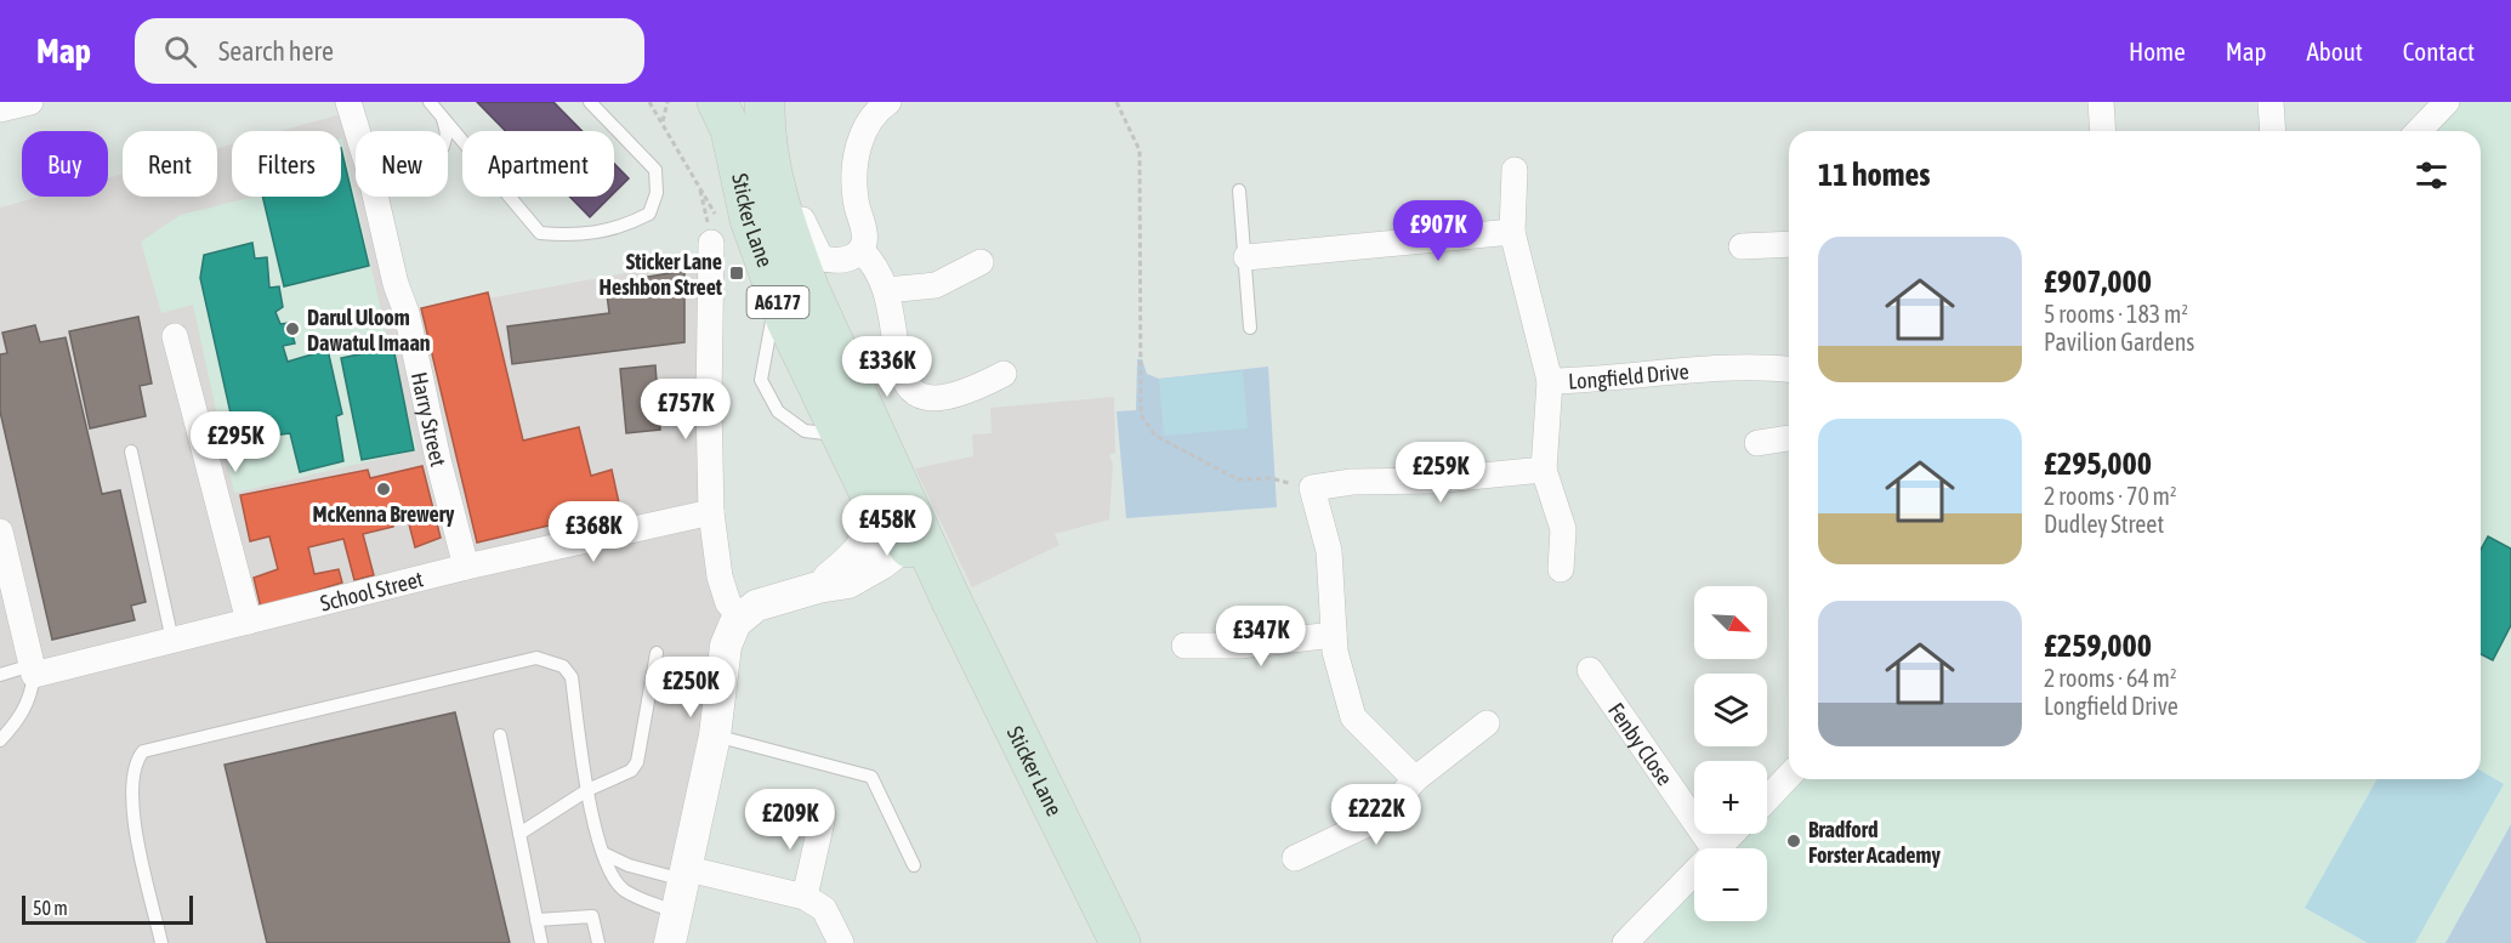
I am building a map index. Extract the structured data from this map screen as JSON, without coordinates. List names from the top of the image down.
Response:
{
  "streets": {
    "highway": ["Sticker Lane", "A6177"],
    "street": [
      "Longfield Drive",
      "Harry Street",
      "School Street",
      "Fenby Close"
    ]
  },
  "crossings": [
    ["Harry Street", "School Street"]
  ],
  "places": {
    "transit": ["Sticker Lane Heshbon Street"],
    "other": ["Darul Uloom Dawatul Imaan", "McKenna Brewery", "Bradford Forster Academy"]
  },
  "scale_bar": "50 m",
  "north": "bottom right",
  "page": {
    "header": "Map",
    "search": "Search here",
    "nav": [
      "Home",
      "Map",
      "About",
      "Contact"
    ],
    "chip": [
      "Buy",
      "Rent",
      "Filters",
      "New",
      "Apartment"
    ],
    "heading": "11 homes",
    "price": [
      "£907K",
      "£336K",
      "£757K",
      "£295K",
      "£259K",
      "£458K",
      "£368K",
      "£347K",
      "£250K",
      "£222K",
      "£209K"
    ],
    "list": [
      {
        "name": "£907,000",
        "note": "5 rooms · 183 m² · Pavilion Gardens"
      },
      {
        "name": "£295,000",
        "note": "2 rooms · 70 m² · Dudley Street"
      },
      {
        "name": "£259,000",
        "note": "2 rooms · 64 m² · Longfield Drive"
      }
    ],
    "map_buttons": ["+", "−"],
    "scale": "50 m"
  }
}
